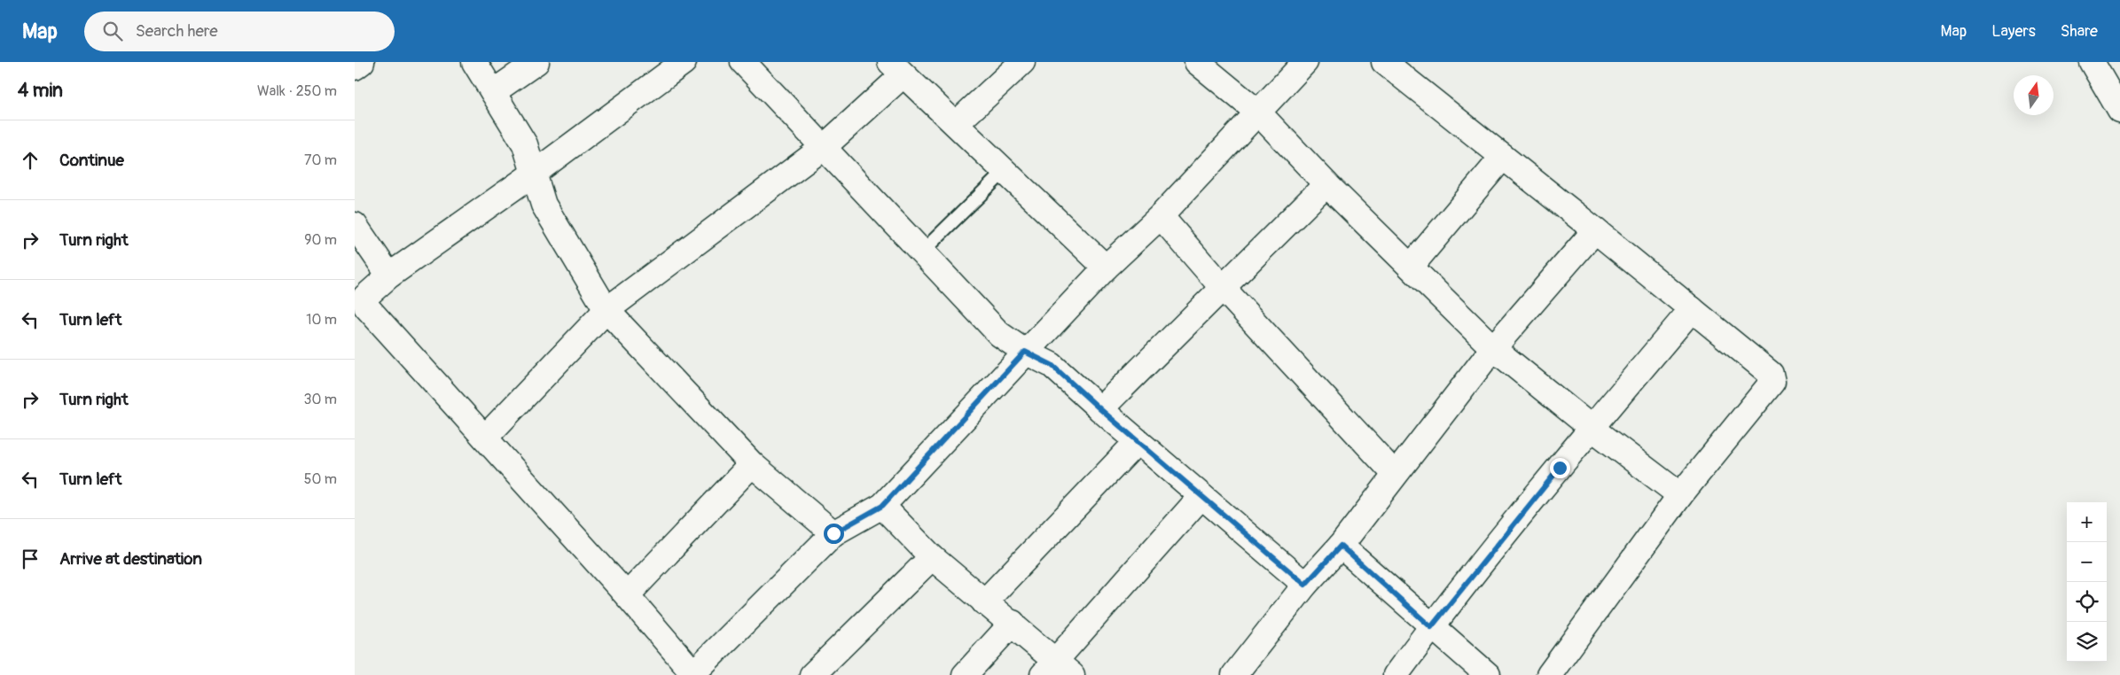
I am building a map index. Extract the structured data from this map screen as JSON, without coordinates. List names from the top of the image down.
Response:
{
  "north": "top",
  "page": {
    "header": "Map",
    "search": "Search here",
    "nav": ["Map", "Layers", "Share"],
    "heading": ["4 min", "Walk · 250 m"],
    "list": [
      ["Continue", "70 m"],
      ["Turn right", "90 m"],
      ["Turn left", "10 m"],
      ["Turn right", "30 m"],
      ["Turn left", "50 m"],
      "Arrive at destination"
    ],
    "map_buttons": ["+", "−"]
  }
}
